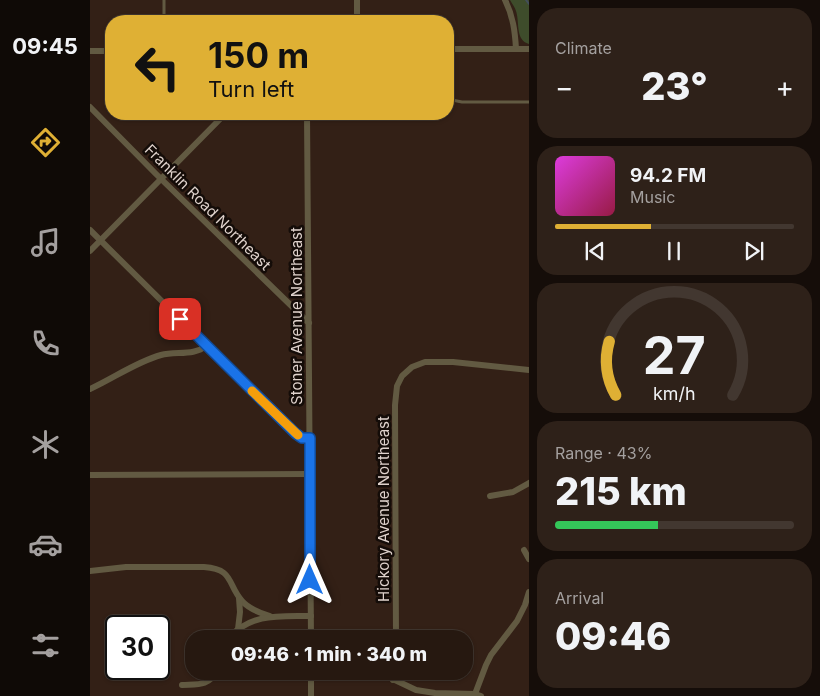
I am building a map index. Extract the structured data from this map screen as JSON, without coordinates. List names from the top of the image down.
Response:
{
  "streets": {
    "street": ["Franklin Road Northeast", "Stoner Avenue Northeast", "Hickory Avenue Northeast"]
  },
  "crossings": [
    ["Franklin Road Northeast", "Stoner Avenue Northeast"]
  ],
  "page": {
    "tabs": "09:45",
    "tile": [
      "Climate",
      ["Range · 43%", "215 km"],
      ["Arrival", "09:46"]
    ],
    "turn": ["150 m", "Turn left"],
    "heat": ["−", "23°", "+"],
    "song": ["94.2 FM", "Music"],
    "limit": "30",
    "trip": "09:46 · 1 min · 340 m",
    "gauge": ["27", "km/h"]
  }
}
